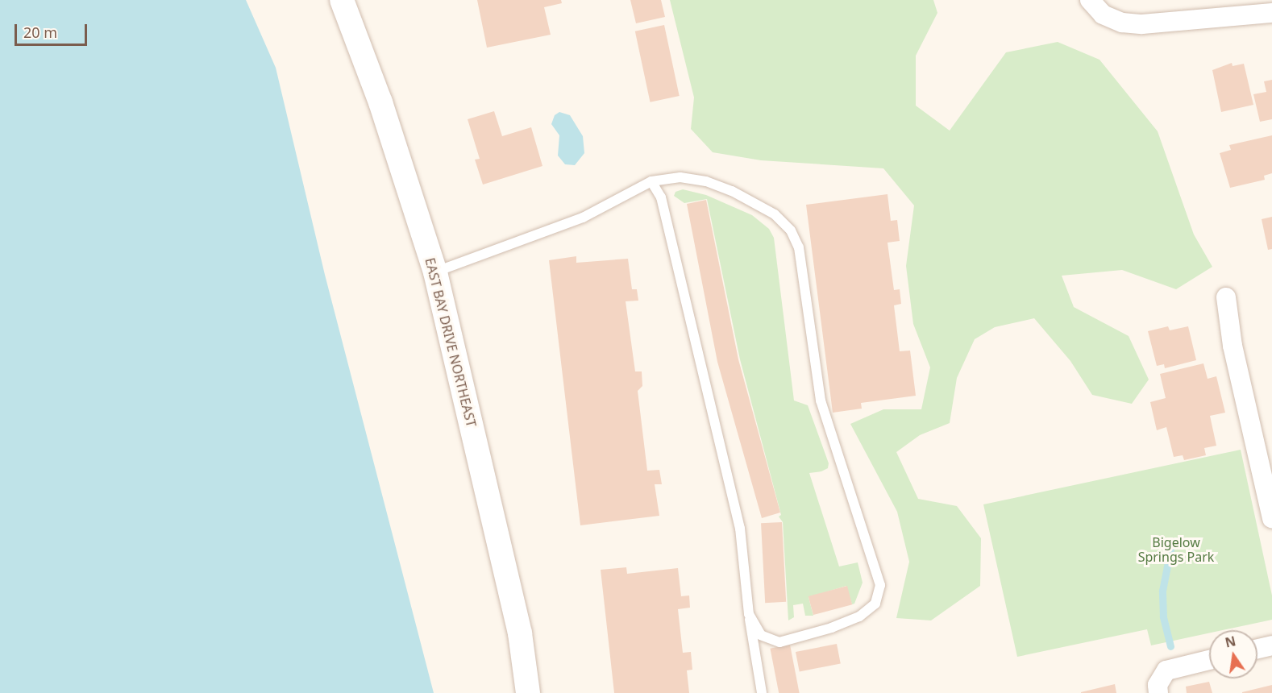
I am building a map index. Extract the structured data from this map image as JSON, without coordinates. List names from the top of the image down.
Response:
{
  "streets": {
    "street": ["EAST BAY DRIVE NORTHEAST"]
  },
  "parks": ["Bigelow Springs Park"],
  "scale_bar": "20 m",
  "north": "top"
}
